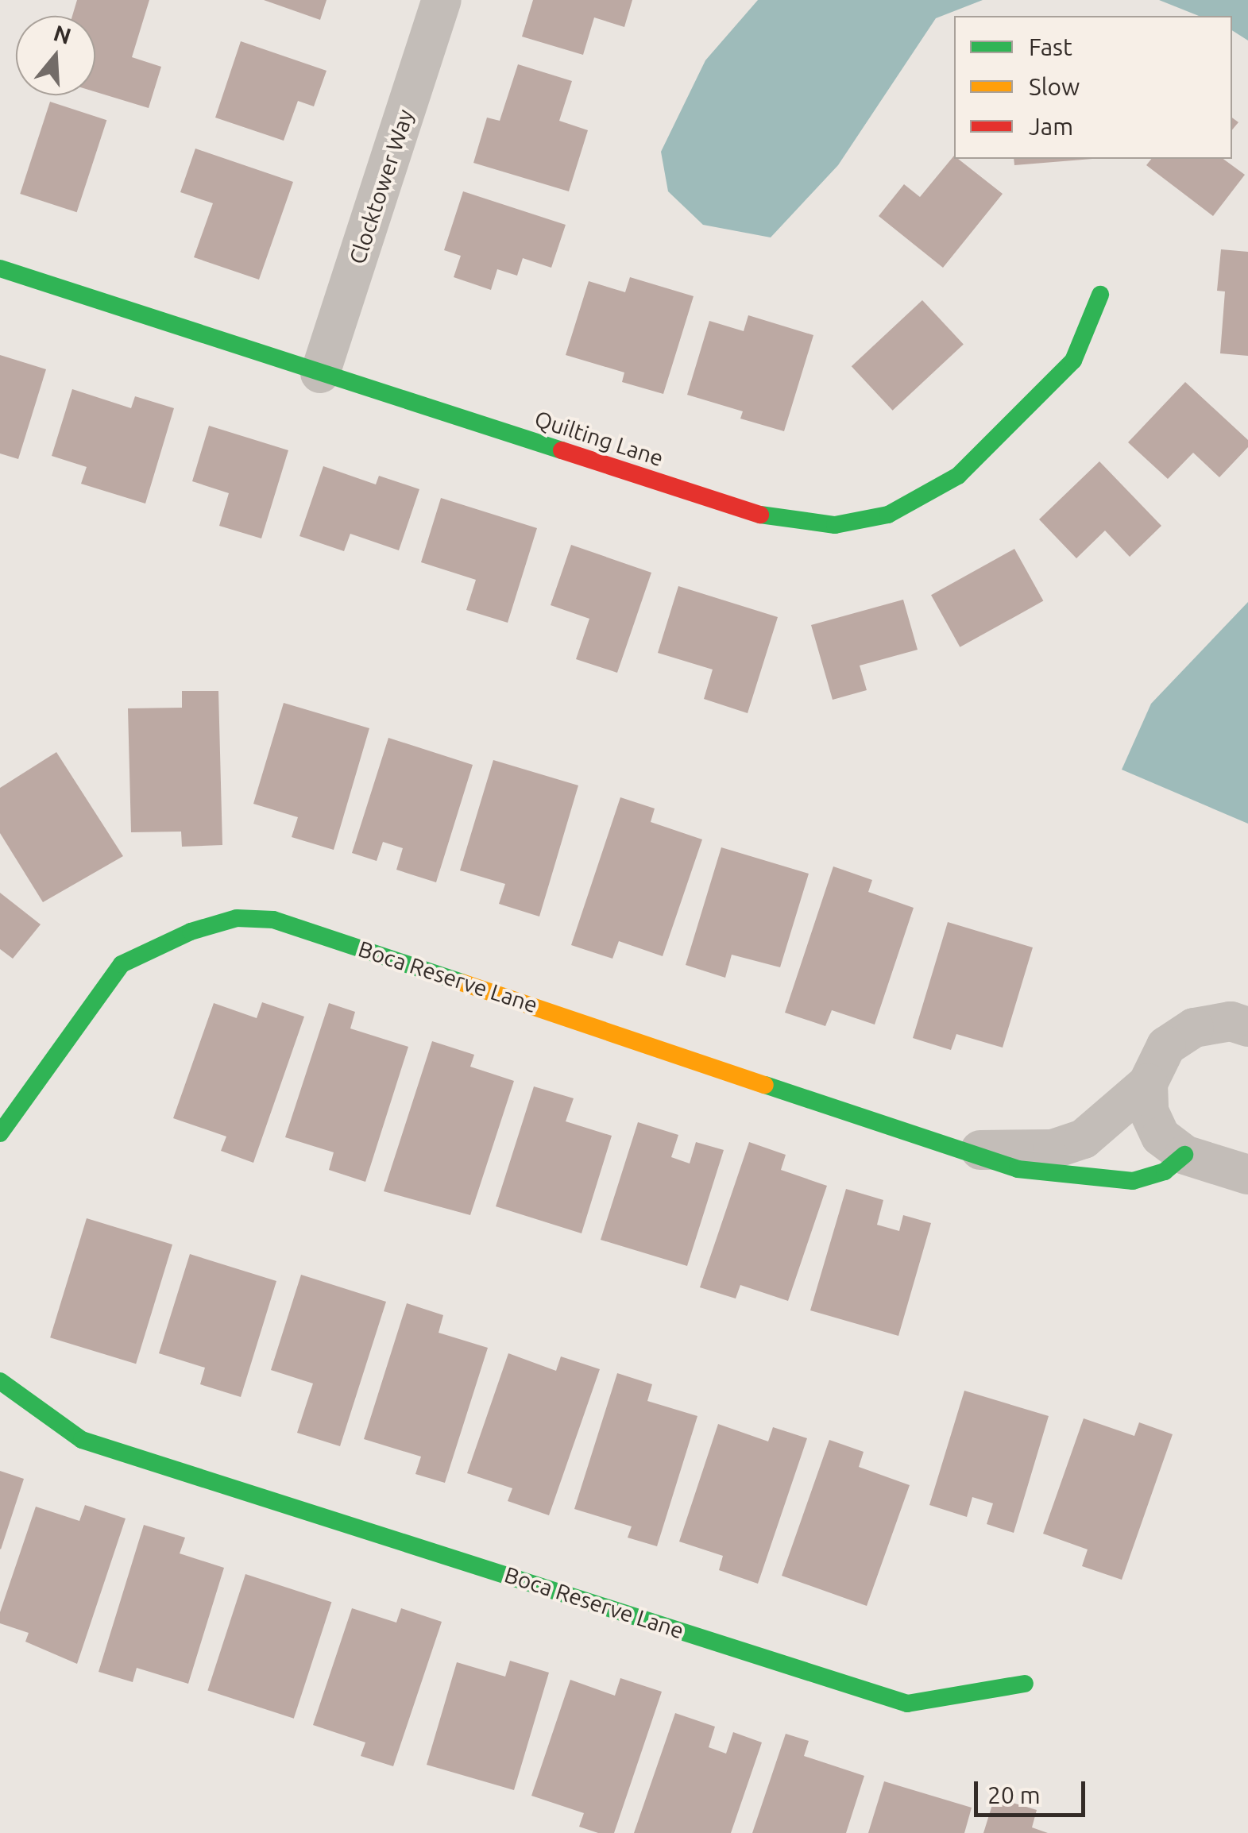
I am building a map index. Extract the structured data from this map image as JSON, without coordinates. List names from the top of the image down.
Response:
{
  "streets": {
    "street": ["Clocktower Way", "Quilting Lane", "Boca Reserve Lane"]
  },
  "crossings": [
    ["Clocktower Way", "Quilting Lane"]
  ],
  "legend": ["Fast", "Slow", "Jam"],
  "scale_bar": "20 m",
  "north": "top"
}
